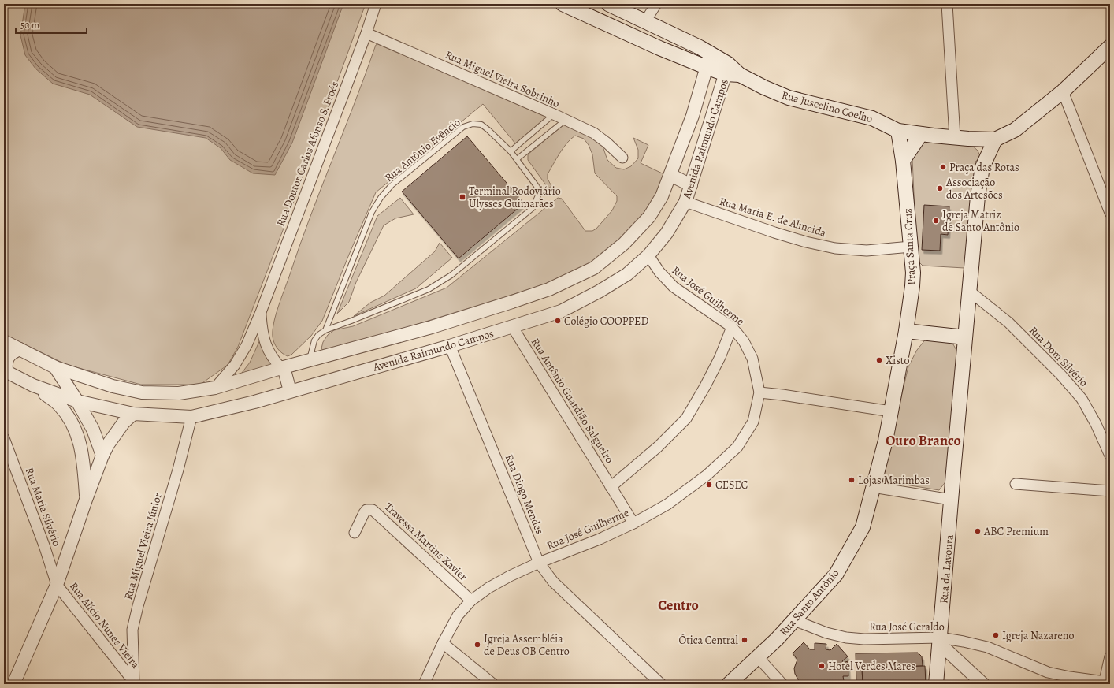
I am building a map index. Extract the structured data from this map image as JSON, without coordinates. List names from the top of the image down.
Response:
{
  "streets": {
    "main road": [
      "Rua Juscelino Coelho",
      "Praça Santa Cruz",
      "Rua da Lavoura",
      "Rua Santo Antônio"
    ],
    "street": [
      "Rua Miguel Vieira Sobrinho",
      "Avenida Raimundo Campos",
      "Rua Doutor Carlos Afonso S. Froés",
      "Rua Maria E. de Almeida",
      "Rua José Guilherme",
      "Rua Dom Silvério",
      "Rua Antônio Guardião Salgueiro",
      "Rua Diogo Mendes",
      "Rua Maria Silvério",
      "Travessa Martins Xavier",
      "Rua Miguel Vieira Júnior",
      "Rua Alício Nunes Vieira",
      "Rua José Geraldo"
    ],
    "lane": ["Rua Antônio Evêncio"]
  },
  "crossings": [
    ["Rua Miguel Vieira Sobrinho", "Rua Doutor Carlos Afonso S. Froés"],
    ["Rua Juscelino Coelho", "Avenida Raimundo Campos"],
    ["Rua Juscelino Coelho", "Praça Santa Cruz"],
    ["Avenida Raimundo Campos", "Rua Antônio Evêncio"],
    ["Avenida Raimundo Campos", "Rua Doutor Carlos Afonso S. Froés"],
    ["Avenida Raimundo Campos", "Rua Maria E. de Almeida"],
    ["Avenida Raimundo Campos", "Rua José Guilherme"],
    ["Avenida Raimundo Campos", "Rua Antônio Guardião Salgueiro"],
    ["Avenida Raimundo Campos", "Rua Diogo Mendes"],
    ["Avenida Raimundo Campos", "Rua Miguel Vieira Júnior"],
    ["Rua Maria E. de Almeida", "Praça Santa Cruz"],
    ["Praça Santa Cruz", "Rua Santo Antônio"],
    ["Rua José Guilherme", "Rua Antônio Guardião Salgueiro"],
    ["Rua José Guilherme", "Rua Diogo Mendes"],
    ["Rua José Guilherme", "Travessa Martins Xavier"],
    ["Rua Maria Silvério", "Rua Alício Nunes Vieira"],
    ["Rua Miguel Vieira Júnior", "Rua Alício Nunes Vieira"],
    ["Rua da Lavoura", "Rua José Geraldo"],
    ["Rua Santo Antônio", "Rua José Geraldo"]
  ],
  "districts": ["Ouro Branco", "Centro"],
  "places": {
    "other": [
      "Praça das Rotas",
      "Associação dos Artesões",
      "Igreja Matriz de Santo Antônio",
      "Colégio COOPPED",
      "Xisto",
      "Lojas Marimbas",
      "CESEC",
      "ABC Premium",
      "Igreja Nazareno",
      "Ótica Central",
      "Igreja Assembléia de Deus OB Centro",
      "Hotel Verdes Mares"
    ],
    "transit": ["Terminal Rodoviário Ulysses Guimarães"]
  },
  "scale_bar": "50 m"
}
